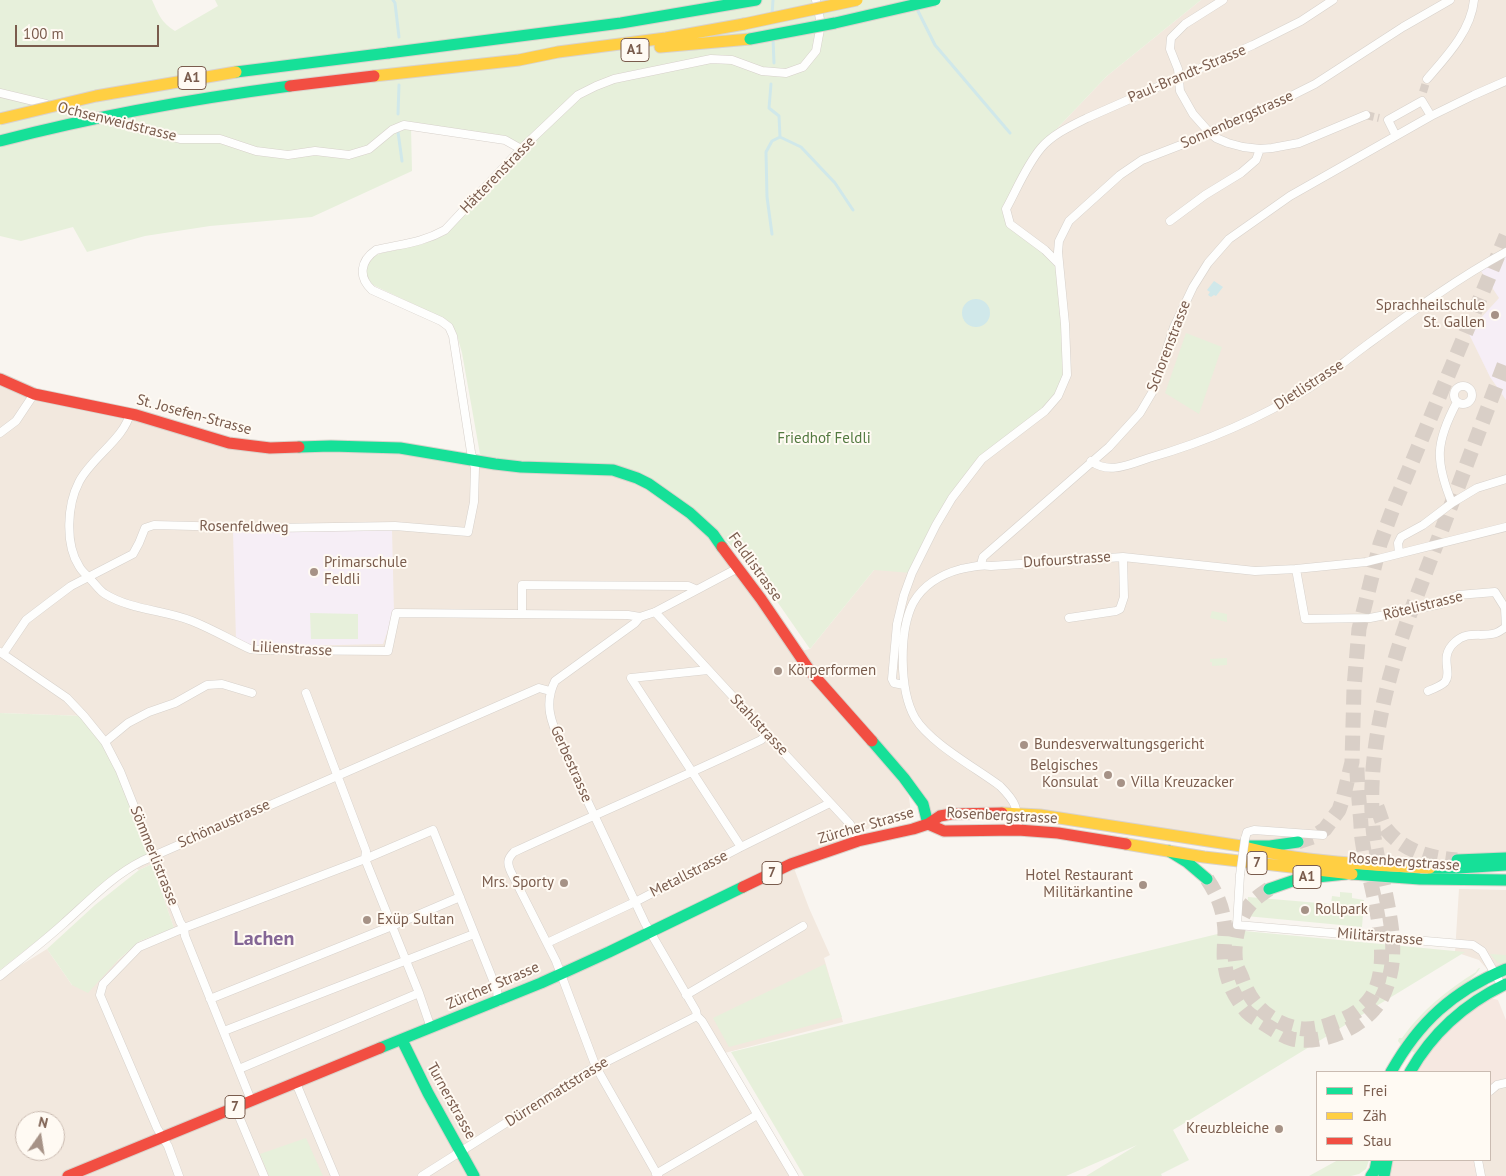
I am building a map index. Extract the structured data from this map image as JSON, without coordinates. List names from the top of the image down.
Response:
{
  "streets": {
    "main road": [
      "A1",
      "St. Josefen-Strasse",
      "Feldlistrasse",
      "Rosenbergstrasse",
      "Zürcher Strasse",
      "7",
      "Turnerstrasse"
    ],
    "street": [
      "Paul-Brandt-Strasse",
      "Sonnenbergstrasse",
      "Ochsenweidstrasse",
      "Hätterenstrasse",
      "Schorenstrasse",
      "Dietlistrasse",
      "Rosenfeldweg",
      "Dufourstrasse",
      "Rötelistrasse",
      "Lilienstrasse",
      "Stahlstrasse",
      "Gerbestrasse",
      "Schönaustrasse",
      "Sömmerlistrasse",
      "Metallstrasse",
      "Militärstrasse",
      "Dürrenmattstrasse"
    ]
  },
  "crossings": [
    ["A1", "Rosenbergstrasse"],
    ["A1", "Militärstrasse"],
    ["Paul-Brandt-Strasse", "Sonnenbergstrasse"],
    ["Sonnenbergstrasse", "Dufourstrasse"],
    ["Ochsenweidstrasse", "Hätterenstrasse"],
    ["Hätterenstrasse", "St. Josefen-Strasse"],
    ["Hätterenstrasse", "Rosenfeldweg"],
    ["Hätterenstrasse", "Feldlistrasse"],
    ["Schorenstrasse", "Dietlistrasse"],
    ["Schorenstrasse", "Dufourstrasse"],
    ["St. Josefen-Strasse", "Rosenfeldweg"],
    ["St. Josefen-Strasse", "Feldlistrasse"],
    ["St. Josefen-Strasse", "Lilienstrasse"],
    ["Rosenfeldweg", "Feldlistrasse"],
    ["Rosenfeldweg", "Lilienstrasse"],
    ["Rosenfeldweg", "Sömmerlistrasse"],
    ["Dufourstrasse", "Rötelistrasse"],
    ["Dufourstrasse", "Rosenbergstrasse"],
    ["Feldlistrasse", "Rosenbergstrasse"],
    ["Feldlistrasse", "Zürcher Strasse"],
    ["Stahlstrasse", "Zürcher Strasse"],
    ["Stahlstrasse", "Metallstrasse"],
    ["Gerbestrasse", "Schönaustrasse"],
    ["Gerbestrasse", "Zürcher Strasse"],
    ["Gerbestrasse", "Metallstrasse"],
    ["Gerbestrasse", "Dürrenmattstrasse"],
    ["Rosenbergstrasse", "Zürcher Strasse"],
    ["Rosenbergstrasse", "Militärstrasse"],
    ["Schönaustrasse", "Sömmerlistrasse"],
    ["Zürcher Strasse", "Sömmerlistrasse"],
    ["Zürcher Strasse", "Turnerstrasse"],
    ["Dürrenmattstrasse", "Turnerstrasse"]
  ],
  "districts": ["Lachen"],
  "parks": ["Friedhof Feldli"],
  "places": [
    "Sprachheilschule St. Gallen",
    "Primarschule Feldli",
    "Körperformen",
    "Bundesverwaltungsgericht",
    "Belgisches Konsulat",
    "Villa Kreuzacker",
    "Mrs. Sporty",
    "Hotel Restaurant Militärkantine",
    "Rollpark",
    "Exüp Sultan",
    "Kreuzbleiche"
  ],
  "legend": ["Frei", "Zäh", "Stau"],
  "scale_bar": "100 m",
  "north": "top"
}
